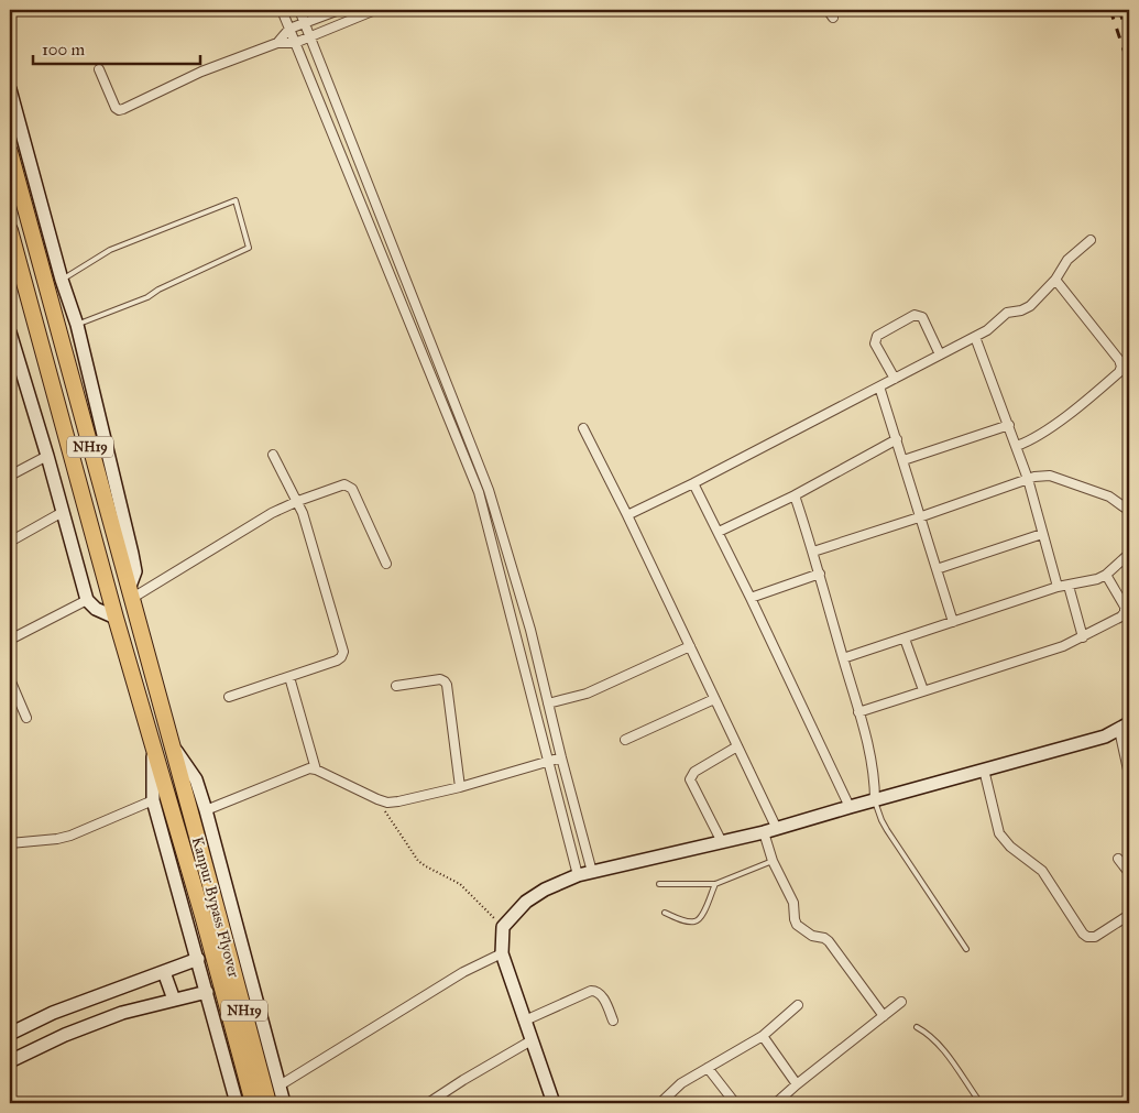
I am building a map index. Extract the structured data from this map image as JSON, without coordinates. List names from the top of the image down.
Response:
{
  "streets": {
    "highway": ["NH19", "Kanpur Bypass Flyover"]
  },
  "crossings": [
    ["NH19", "Kanpur Bypass Flyover"]
  ],
  "scale_bar": "100 m"
}
